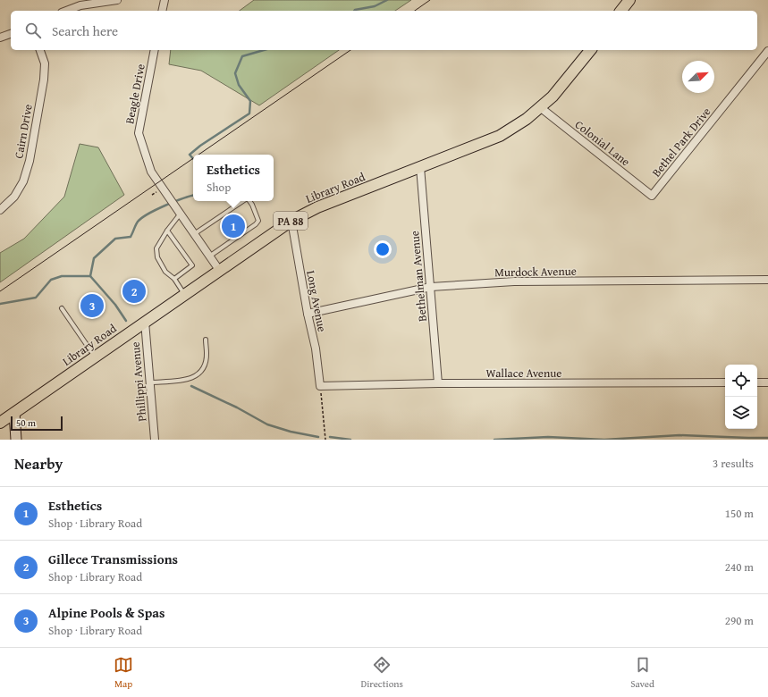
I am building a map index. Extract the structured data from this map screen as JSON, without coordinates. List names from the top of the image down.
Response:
{
  "streets": {
    "main road": ["Library Road", "PA 88"],
    "street": [
      "Beagle Drive",
      "Cairn Drive",
      "Bethel Park Drive",
      "Colonial Lane",
      "Murdock Avenue",
      "Bethelman Avenue",
      "Long Avenue",
      "Wallace Avenue",
      "Phillippi Avenue"
    ]
  },
  "crossings": [
    ["Beagle Drive", "Library Road"],
    ["Bethel Park Drive", "Colonial Lane"],
    ["Colonial Lane", "Library Road"],
    ["Library Road", "Bethelman Avenue"],
    ["Library Road", "Long Avenue"],
    ["Library Road", "Phillippi Avenue"],
    ["Murdock Avenue", "Bethelman Avenue"],
    ["Murdock Avenue", "Long Avenue"],
    ["Bethelman Avenue", "Wallace Avenue"],
    ["Long Avenue", "Wallace Avenue"]
  ],
  "scale_bar": "50 m",
  "north": "top right",
  "page": {
    "search": "Search here",
    "popup": ["Esthetics", "Shop"],
    "pins": ["1", "2", "3"],
    "scale": "50 m",
    "heading": ["Nearby", "3 results"],
    "list": [
      {
        "mark": "1",
        "name": "Esthetics",
        "note": "Shop · Library Road",
        "value": "150 m"
      },
      {
        "mark": "2",
        "name": "Gillece Transmissions",
        "note": "Shop · Library Road",
        "value": "240 m"
      },
      {
        "mark": "3",
        "name": "Alpine Pools & Spas",
        "note": "Shop · Library Road",
        "value": "290 m"
      }
    ],
    "nav": ["Map", "Directions", "Saved"]
  }
}
